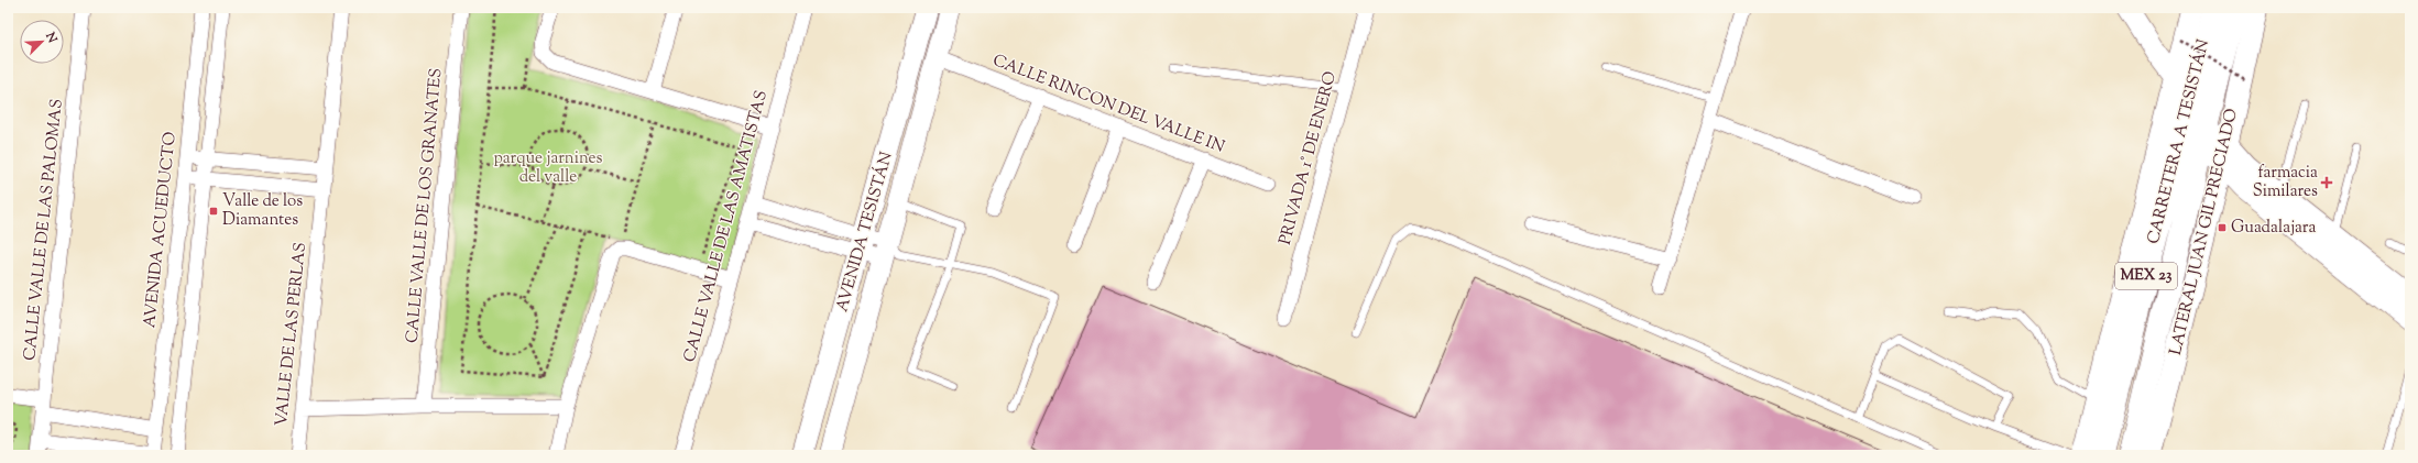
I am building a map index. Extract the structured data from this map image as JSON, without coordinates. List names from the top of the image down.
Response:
{
  "streets": {
    "main road": ["CARRETERA A TESISTÁN", "MEX 23"],
    "street": [
      "CALLE RINCON DEL VALLE IN",
      "PRIVADA 1° DE ENERO",
      "CALLE VALLE DE LOS GRANATES",
      "CALLE VALLE DE LAS AMATISTAS",
      "CALLE VALLE DE LAS PALOMAS",
      "AVENIDA ACUEDUCTO",
      "AVENIDA TESISTÁN",
      "LATERAL JUAN GIL PRECIADO",
      "VALLE DE LAS PERLAS"
    ]
  },
  "crossings": [
    ["CALLE RINCON DEL VALLE IN", "AVENIDA TESISTÁN"]
  ],
  "parks": ["parque jarnines del valle"],
  "places": {
    "health": ["farmacia Similares"],
    "transit": ["Valle de los Diamantes", "Guadalajara"]
  },
  "north": "top right"
}
